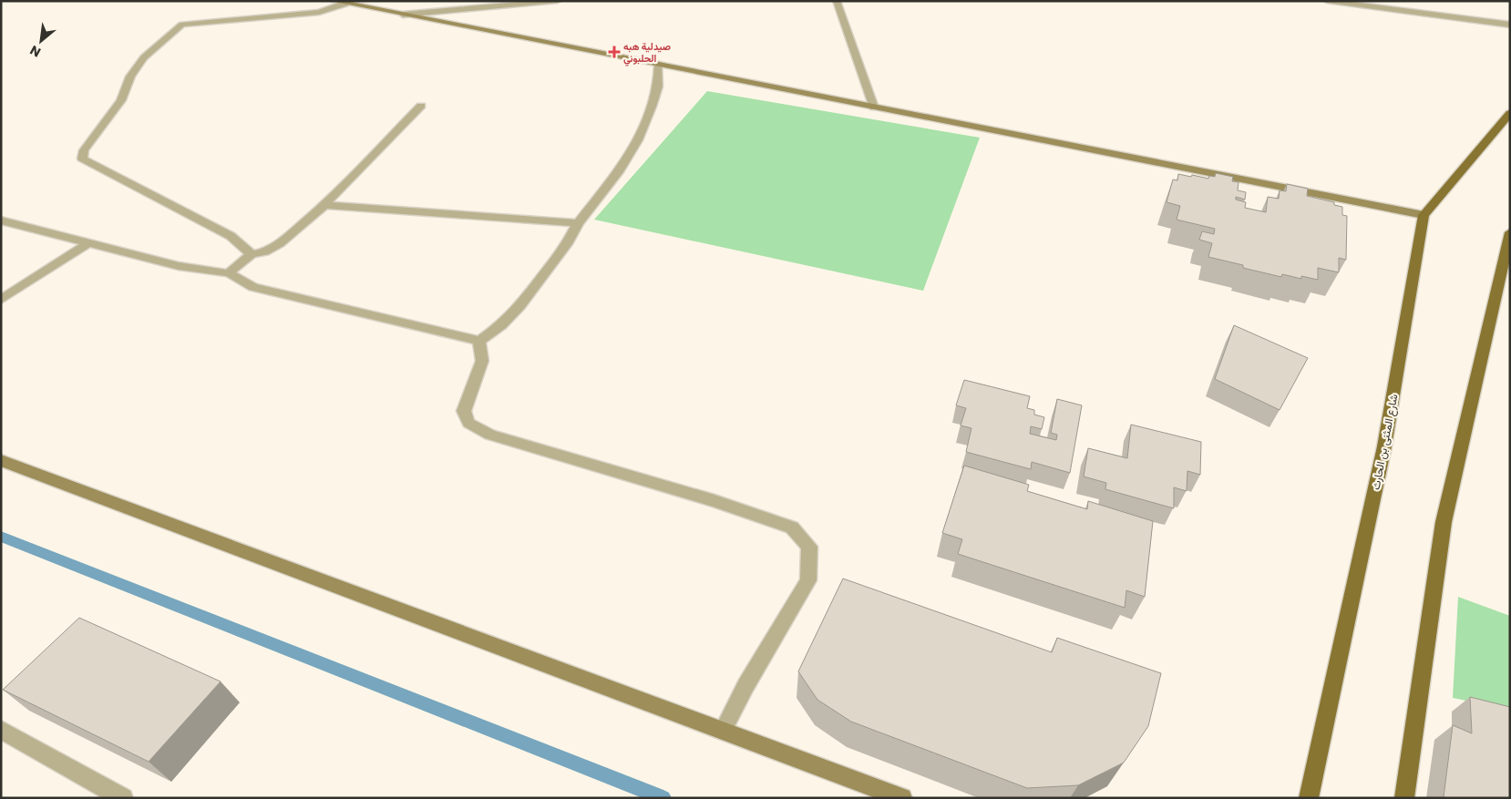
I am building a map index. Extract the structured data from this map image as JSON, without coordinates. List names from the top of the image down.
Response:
{
  "streets": {
    "main road": ["شارع المثنى بن الحارث"]
  },
  "places": {
    "health": ["صيدلية هبه الحلبوني"]
  },
  "north": "bottom left"
}
